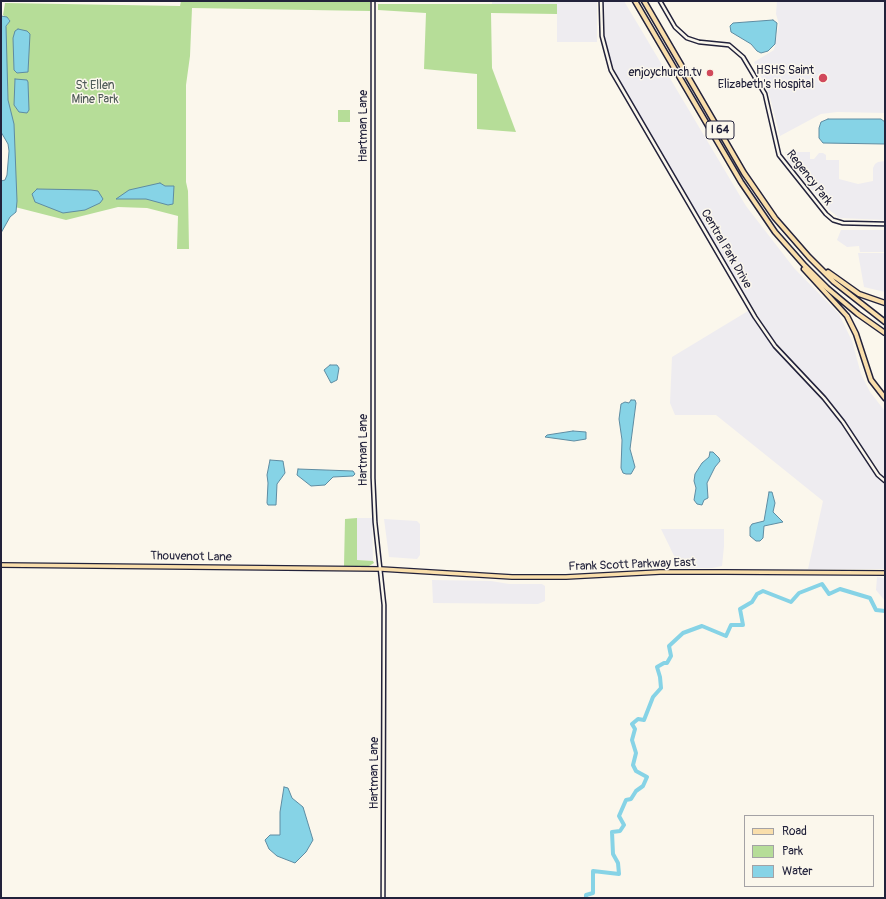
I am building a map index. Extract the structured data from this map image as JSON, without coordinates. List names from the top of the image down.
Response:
{
  "streets": {
    "highway": ["I 64"],
    "main road": ["Thouvenot Lane", "Frank Scott Parkway East"],
    "street": ["Hartman Lane", "Regency Park", "Central Park Drive"]
  },
  "crossings": [
    ["Hartman Lane", "Thouvenot Lane"],
    ["Hartman Lane", "Frank Scott Parkway East"],
    ["Thouvenot Lane", "Frank Scott Parkway East"]
  ],
  "parks": ["St Ellen Mine Park"],
  "places": ["enjoychurch.tv", "HSHS Saint Elizabeth's Hospital"],
  "legend": ["Road", "Park", "Water"]
}
